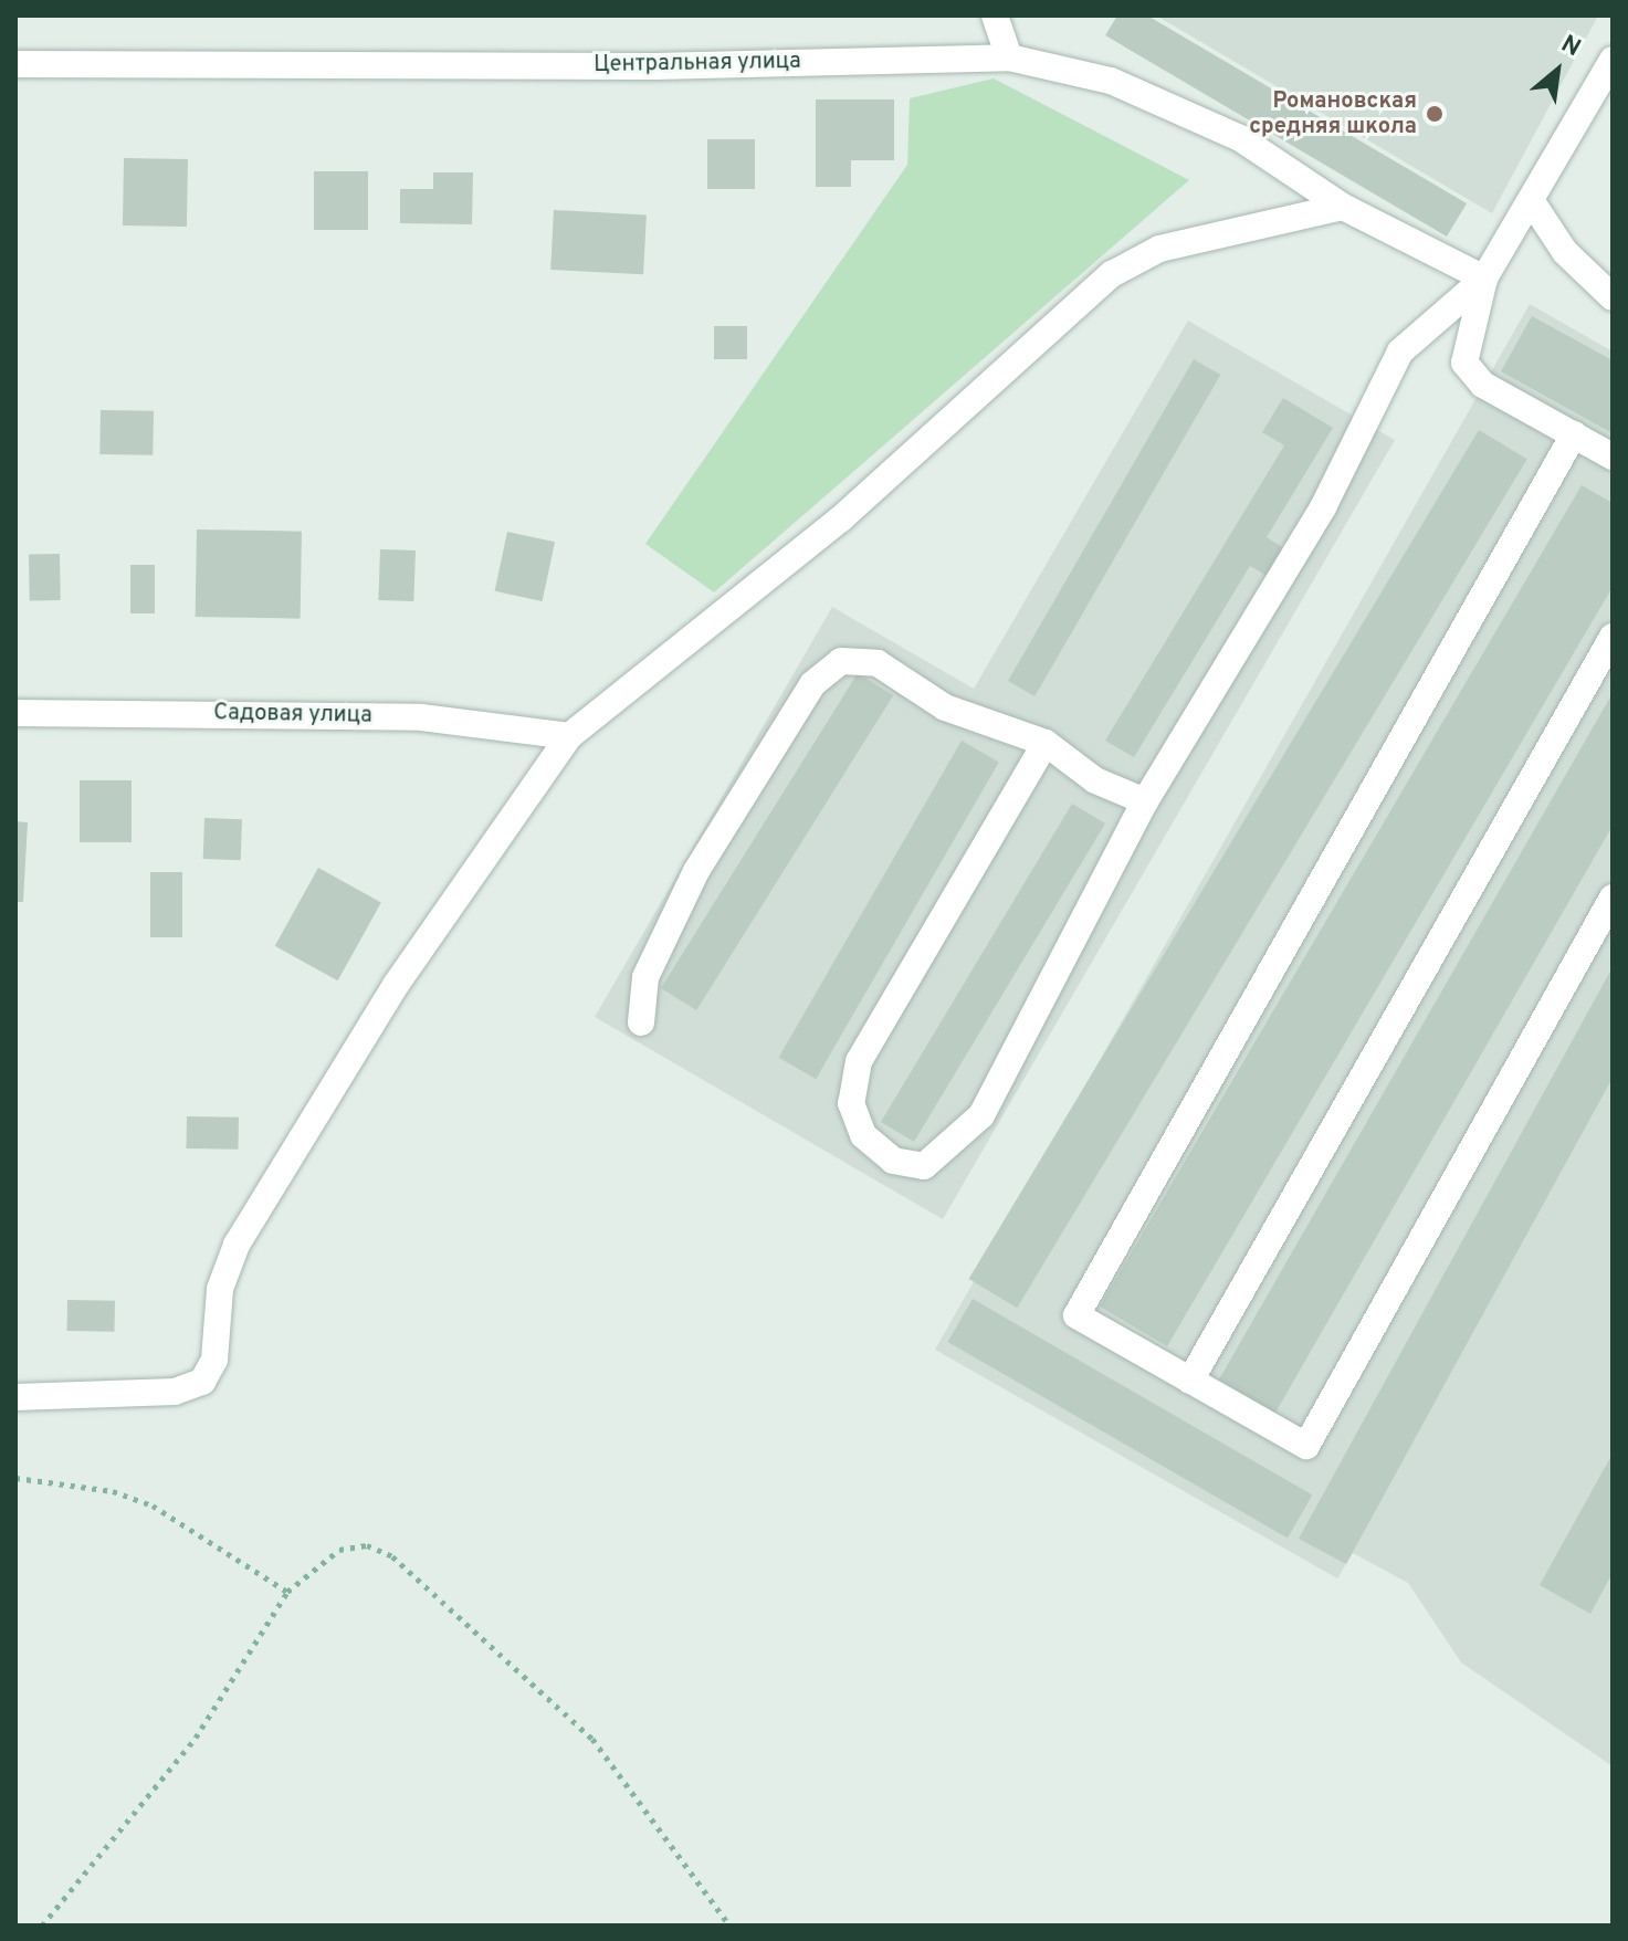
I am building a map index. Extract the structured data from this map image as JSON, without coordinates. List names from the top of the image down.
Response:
{
  "streets": {
    "street": ["Центральная улица", "Садовая улица"]
  },
  "places": ["Романовская средняя школа"],
  "north": "top right"
}
